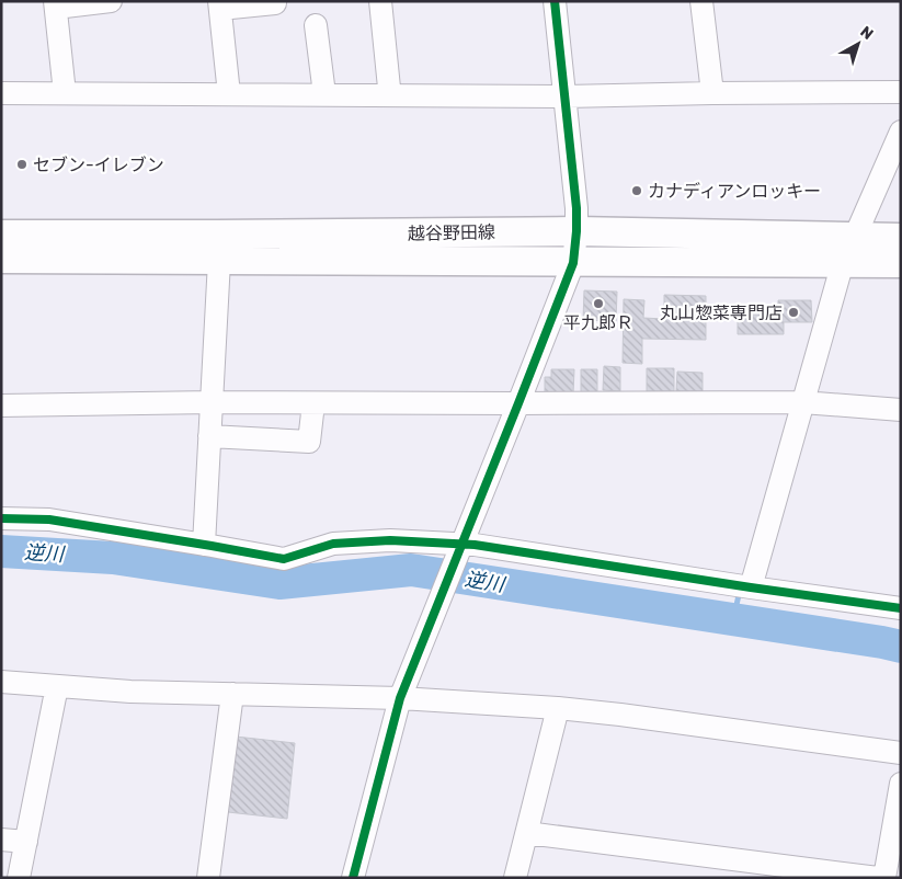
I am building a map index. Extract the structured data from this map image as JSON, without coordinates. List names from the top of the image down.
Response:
{
  "streets": {
    "main road": ["越谷野田線"]
  },
  "water": ["逆川"],
  "places": [
    "セブン-イレブン",
    "カナディアンロッキー",
    "平九郎Ｒ",
    "丸山惣菜専門店"
  ],
  "north": "top right"
}
